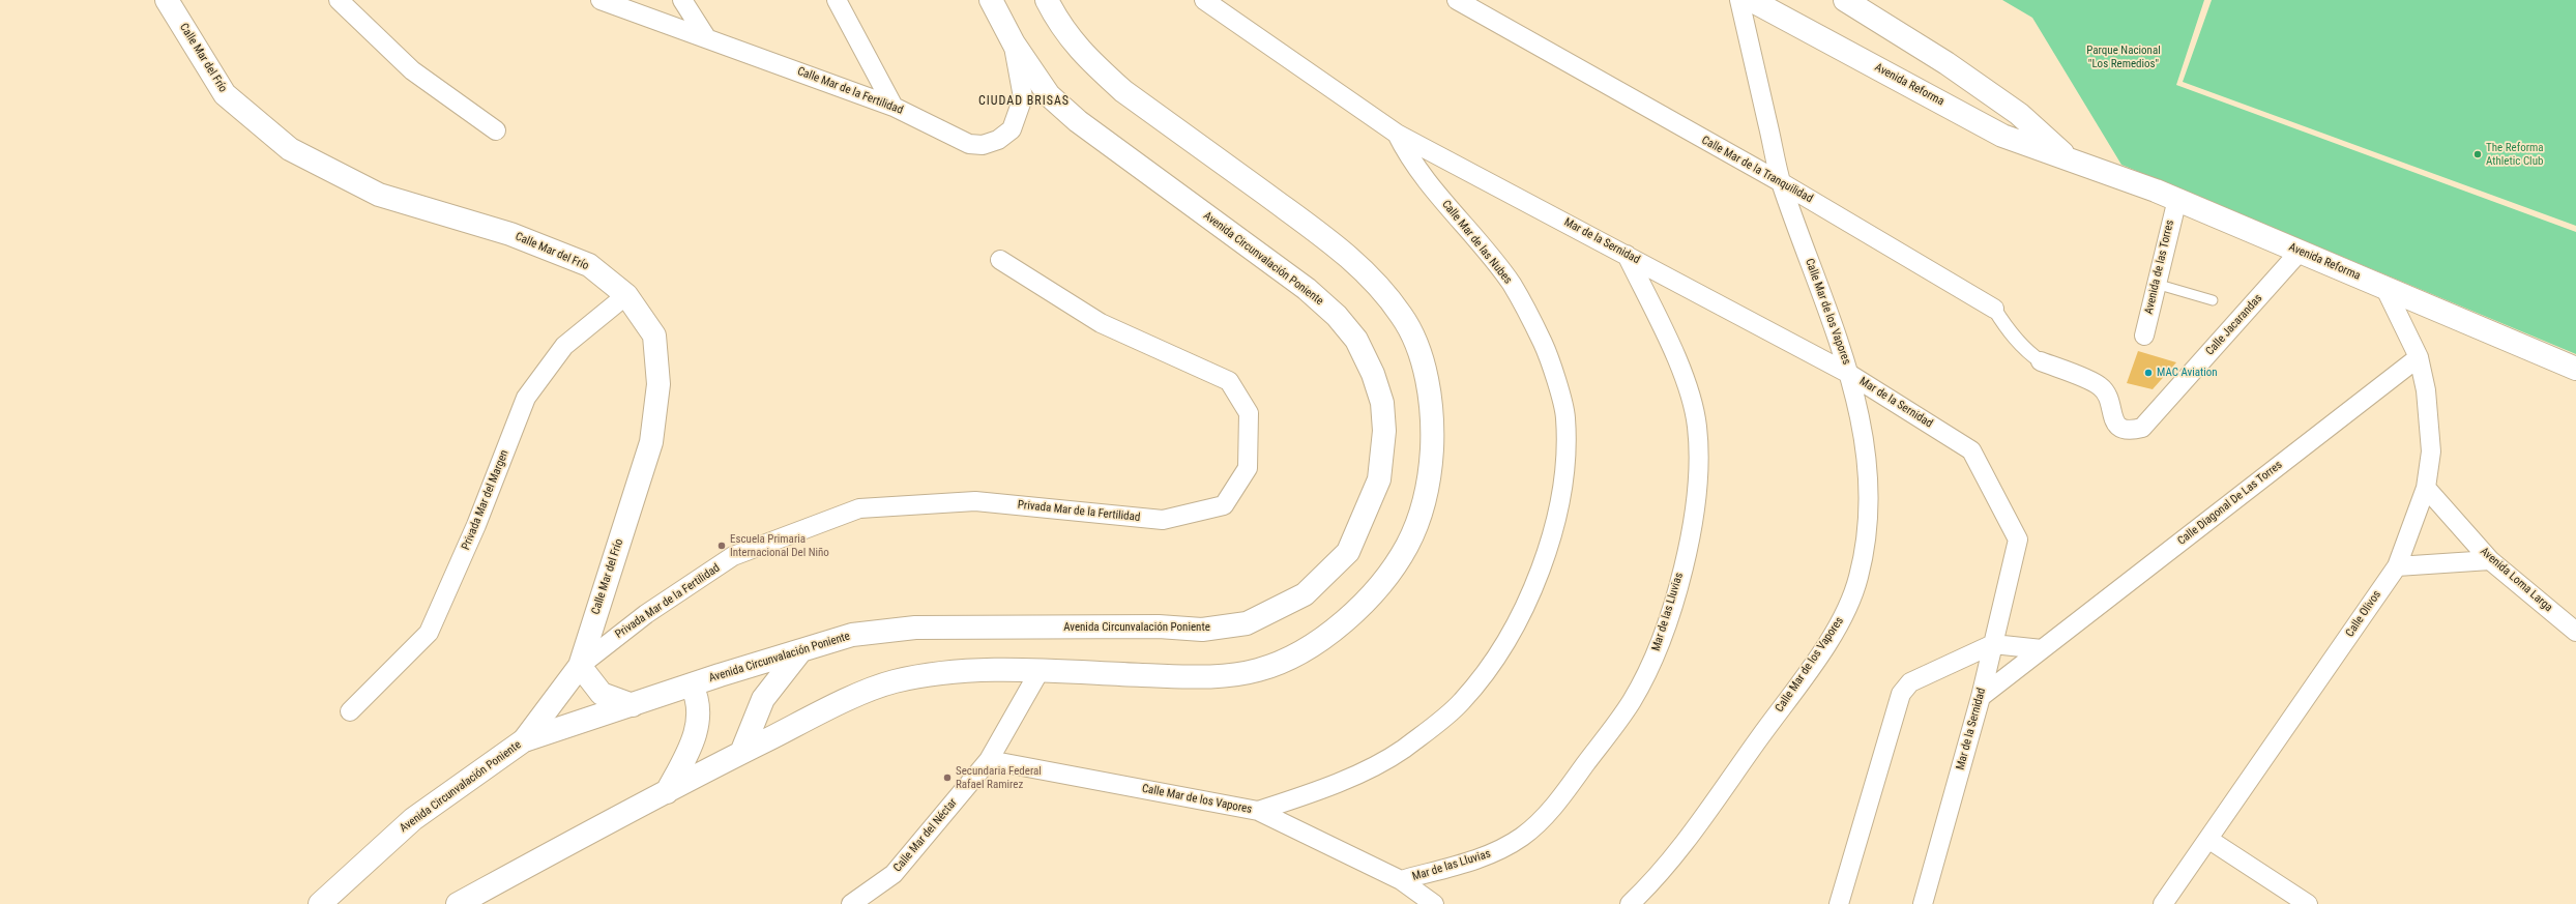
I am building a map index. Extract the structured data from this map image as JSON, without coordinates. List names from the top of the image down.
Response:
{
  "streets": {
    "main road": ["Calle Mar del Frío", "Avenida Reforma", "Avenida Circunvalación Poniente"],
    "street": [
      "Calle Mar de la Fertilidad",
      "Calle Mar de la Tranquilidad",
      "Mar de la Sernidad",
      "Calle Mar de las Nubes",
      "Avenida de las Torres",
      "Calle Mar de los Vapores",
      "Calle Jacarandas",
      "Privada Mar del Margen",
      "Calle Diagonal De Las Torres",
      "Privada Mar de la Fertilidad",
      "Avenida Loma Larga",
      "Mar de las Lluvias",
      "Calle Olivos",
      "Calle Mar del Néctar"
    ]
  },
  "crossings": [
    ["Calle Mar del Frío", "Avenida Circunvalación Poniente"],
    ["Calle Mar del Frío", "Privada Mar del Margen"],
    ["Calle Mar del Frío", "Privada Mar de la Fertilidad"],
    ["Avenida Reforma", "Avenida de las Torres"],
    ["Avenida Reforma", "Calle Jacarandas"],
    ["Avenida Reforma", "Calle Olivos"],
    ["Calle Mar de la Fertilidad", "Avenida Circunvalación Poniente"],
    ["Calle Mar de la Tranquilidad", "Calle Mar de los Vapores"],
    ["Calle Mar de la Tranquilidad", "Calle Jacarandas"],
    ["Mar de la Sernidad", "Calle Mar de las Nubes"],
    ["Mar de la Sernidad", "Calle Mar de los Vapores"],
    ["Mar de la Sernidad", "Calle Diagonal De Las Torres"],
    ["Mar de la Sernidad", "Mar de las Lluvias"],
    ["Calle Mar de las Nubes", "Calle Mar de los Vapores"],
    ["Calle Mar de los Vapores", "Mar de las Lluvias"],
    ["Calle Mar de los Vapores", "Calle Mar del Néctar"],
    ["Calle Diagonal De Las Torres", "Calle Olivos"],
    ["Avenida Loma Larga", "Calle Olivos"]
  ],
  "districts": ["CIUDAD BRISAS"],
  "parks": ["Parque Nacional \"Los Remedios\""],
  "places": [
    "The Reforma Athletic Club",
    "MAC Aviation",
    "Escuela Primaria Internacional Del Niño",
    "Secundaria Federal Rafael Ramirez"
  ]
}
